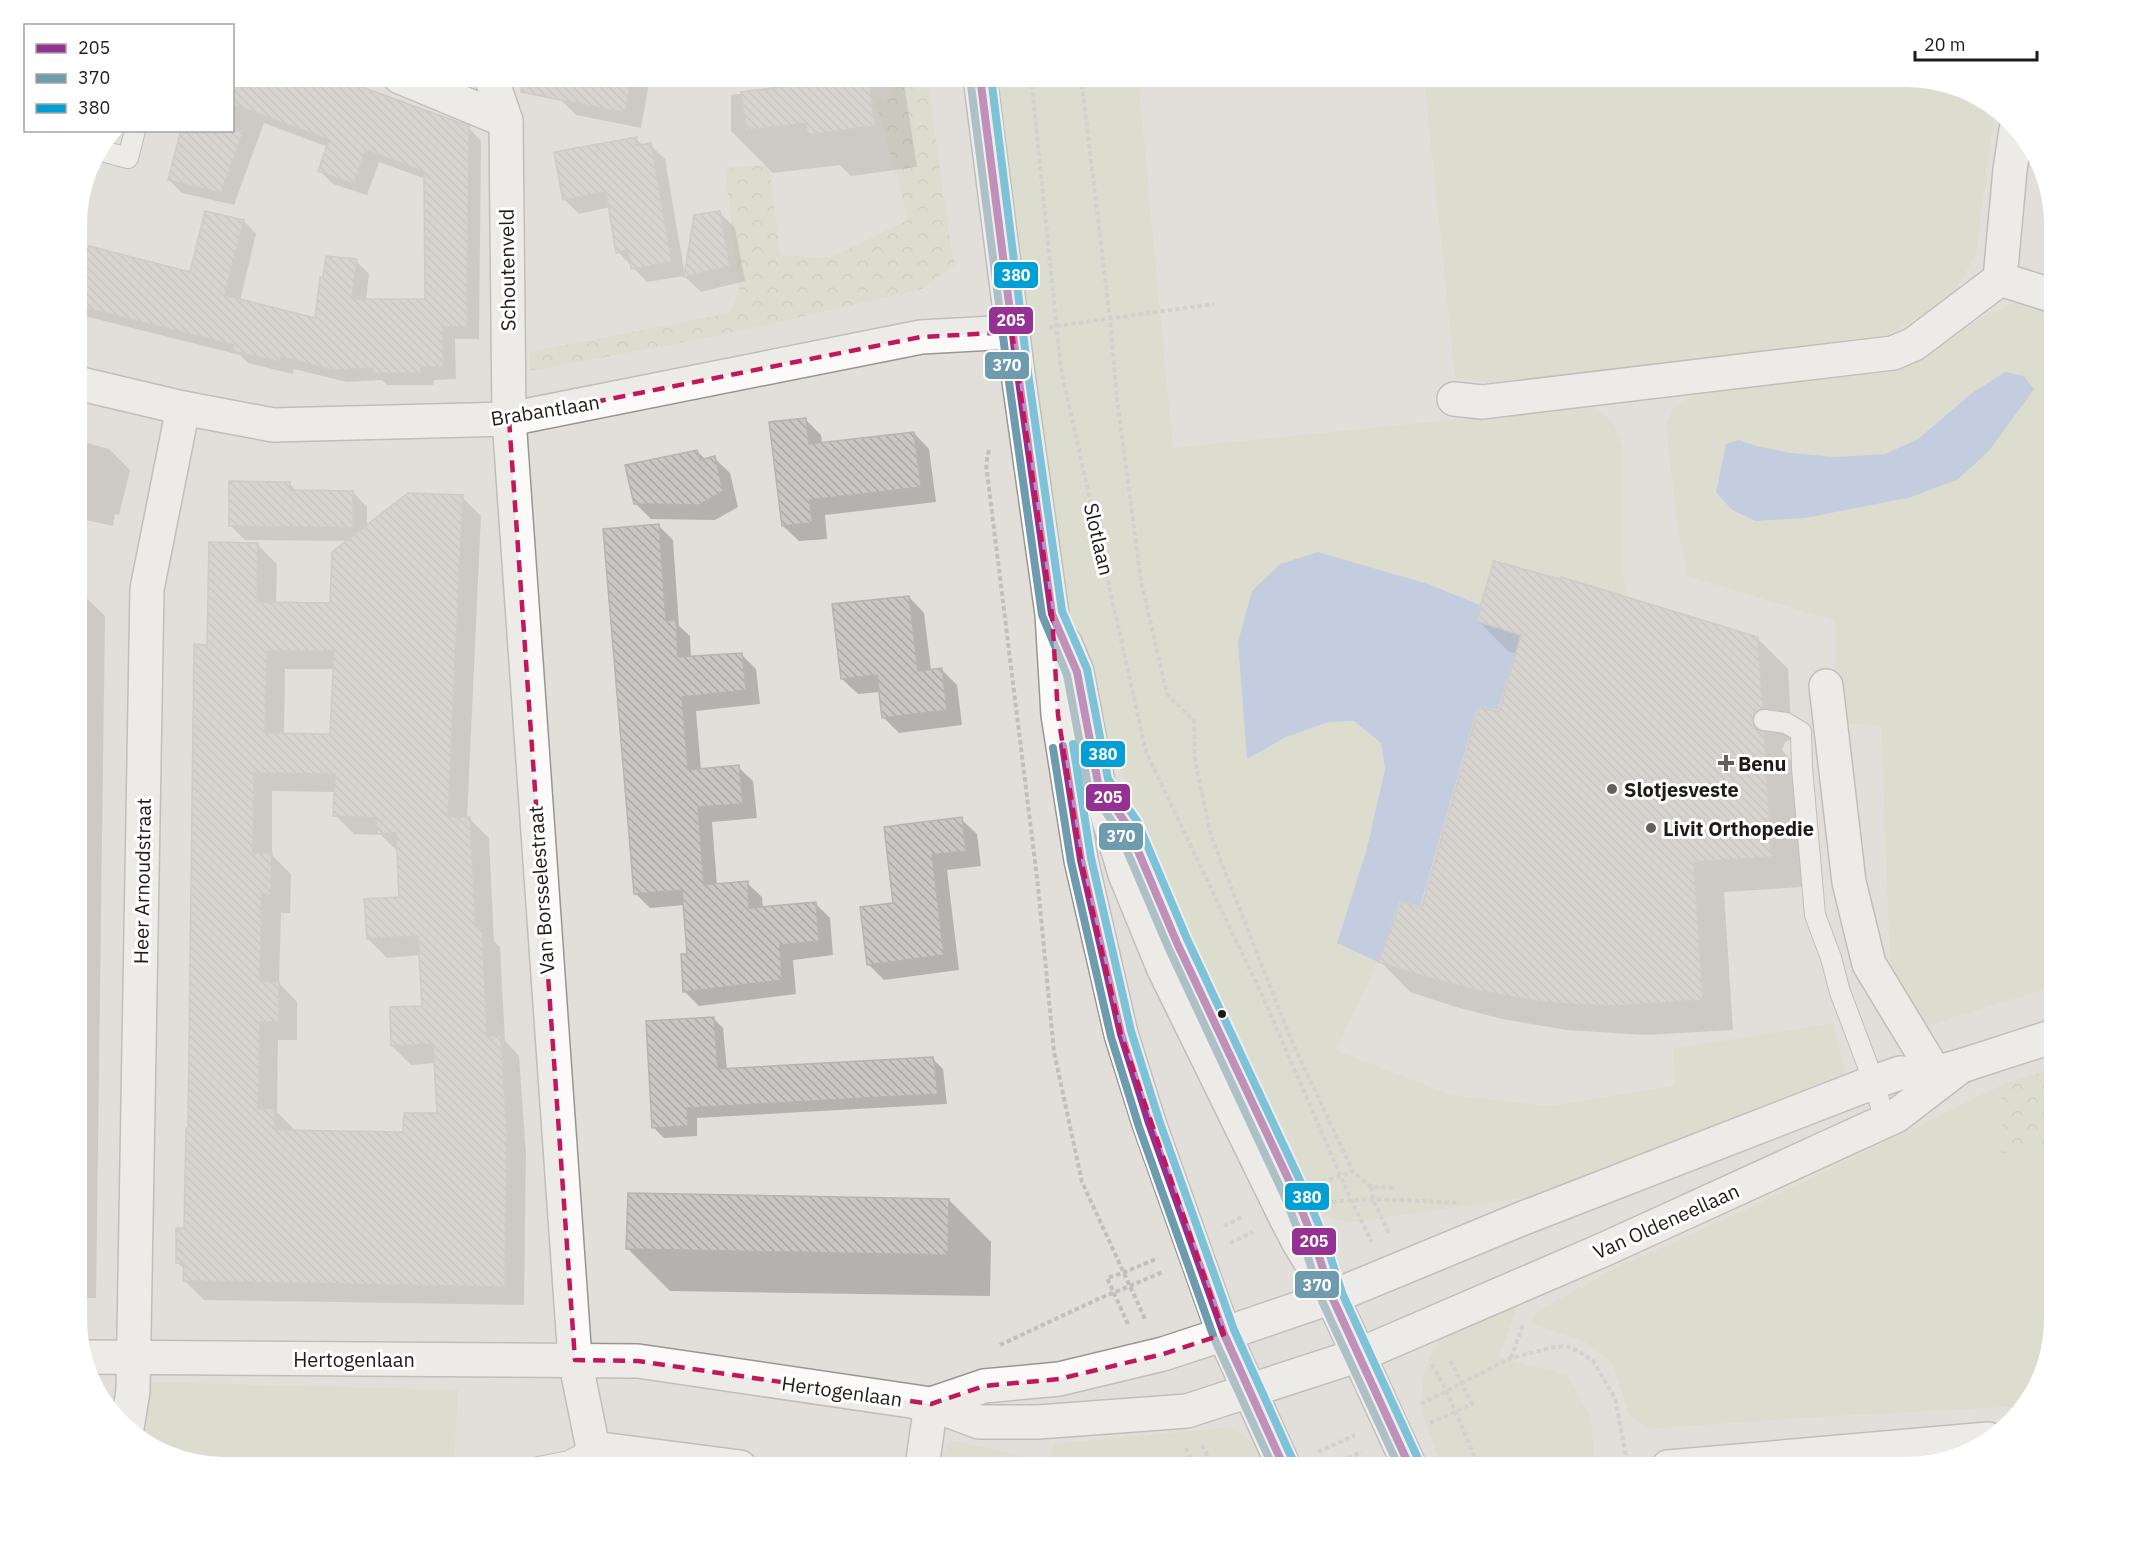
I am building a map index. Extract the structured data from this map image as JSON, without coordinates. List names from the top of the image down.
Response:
{
  "streets": {
    "street": [
      "Schoutenveld",
      "Brabantlaan",
      "Heer Arnoudstraat",
      "Van Borsselestraat",
      "Van Oldeneellaan",
      "Hertogenlaan"
    ],
    "path": ["Slotlaan"]
  },
  "crossings": [
    ["Schoutenveld", "Brabantlaan"],
    ["Schoutenveld", "Van Borsselestraat"],
    ["Brabantlaan", "Heer Arnoudstraat"],
    ["Brabantlaan", "Van Borsselestraat"],
    ["Slotlaan", "Van Oldeneellaan"],
    ["Heer Arnoudstraat", "Hertogenlaan"],
    ["Van Borsselestraat", "Hertogenlaan"],
    ["Van Oldeneellaan", "Hertogenlaan"]
  ],
  "places": {
    "health": ["Benu"],
    "other": ["Slotjesveste", "Livit Orthopedie"]
  },
  "lines": ["transit line 205", "transit line 370", "transit line 380"],
  "legend": ["205", "370", "380"],
  "scale_bar": "20 m"
}
